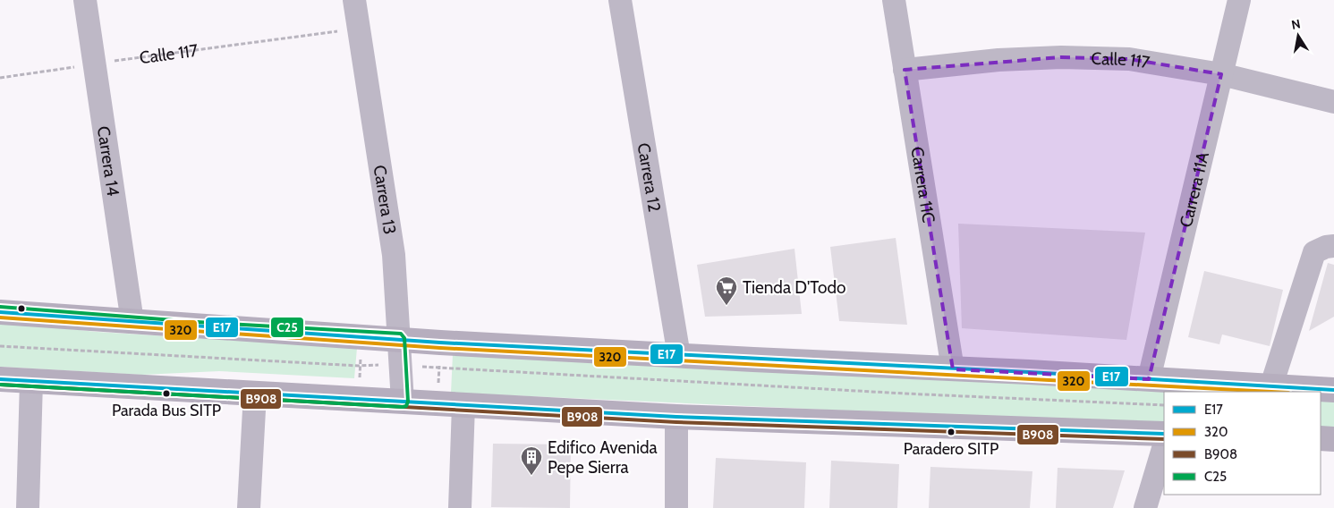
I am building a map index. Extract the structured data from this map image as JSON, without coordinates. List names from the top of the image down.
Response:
{
  "streets": {
    "street": [
      "Calle 117",
      "Carrera 14",
      "Carrera 12",
      "Carrera 11C",
      "Carrera 11A",
      "Carrera 13"
    ]
  },
  "crossings": [
    ["Calle 117", "Carrera 14"],
    ["Calle 117", "Carrera 11C"],
    ["Calle 117", "Carrera 11A"]
  ],
  "places": {
    "supermarket": ["Tienda D'Todo"],
    "other": ["Parada Bus SITP", "Paradero SITP"],
    "building": ["Edifico Avenida Pepe Sierra"]
  },
  "lines": [
    "transit line C25",
    "transit line E17",
    "transit line 320",
    "transit line B908"
  ],
  "legend": [
    "E17",
    "320",
    "B908",
    "C25"
  ],
  "north": "top"
}
